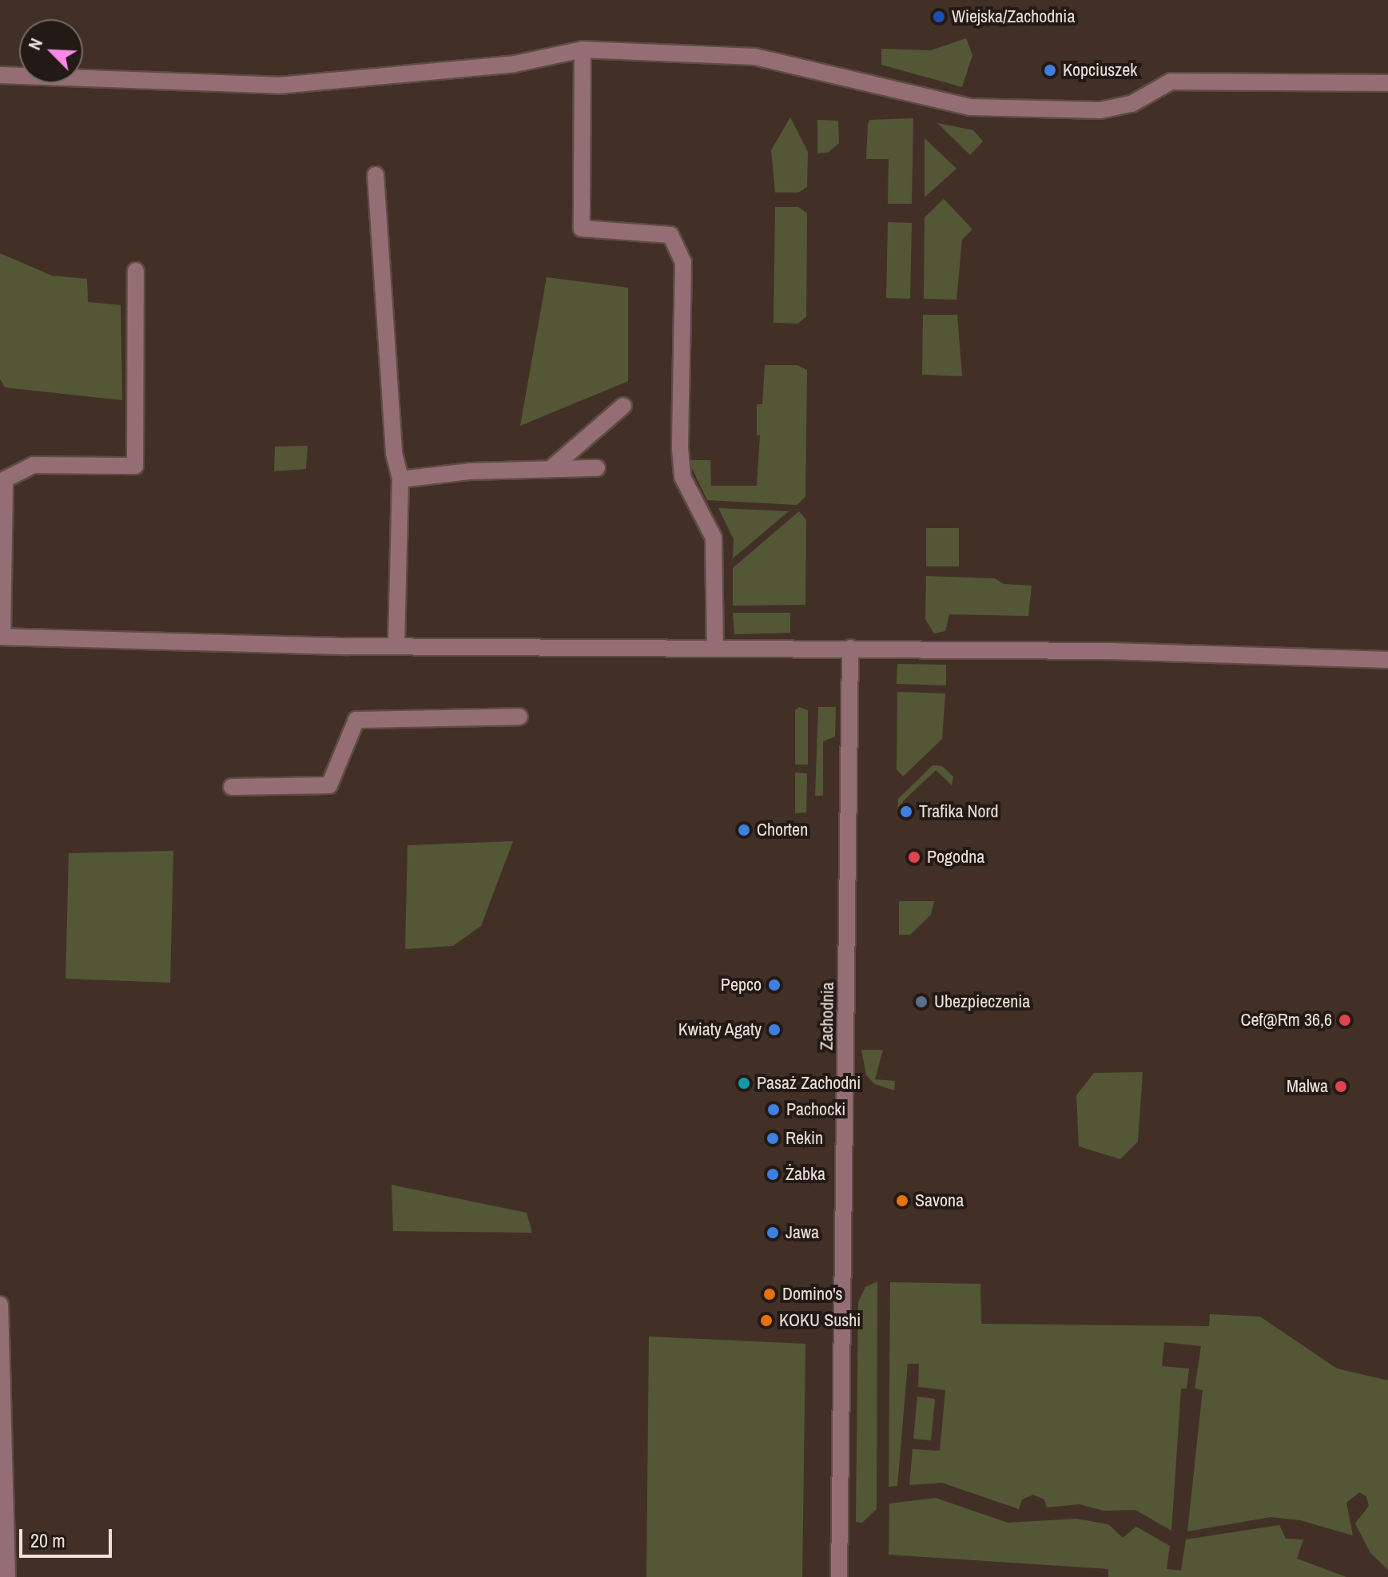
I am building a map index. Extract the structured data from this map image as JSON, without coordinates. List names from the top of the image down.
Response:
{
  "streets": {
    "street": ["Zachodnia"]
  },
  "places": [
    "Wiejska/Zachodnia",
    "Kopciuszek",
    "Trafika Nord",
    "Chorten",
    "Pogodna",
    "Pepco",
    "Ubezpieczenia",
    "Cef@Rm 36,6",
    "Kwiaty Agaty",
    "Pasaż Zachodni",
    "Malwa",
    "Pachocki",
    "Rekin",
    "Żabka",
    "Savona",
    "Jawa",
    "Domino's",
    "KOKU Sushi"
  ],
  "scale_bar": "20 m",
  "north": "top left"
}
